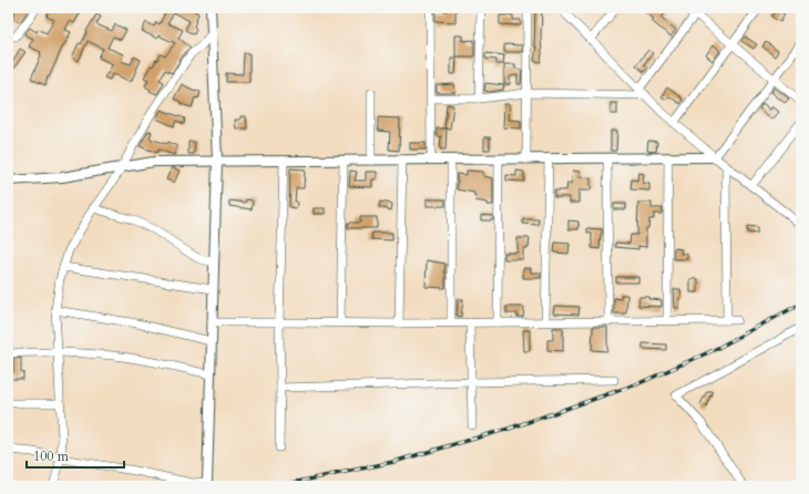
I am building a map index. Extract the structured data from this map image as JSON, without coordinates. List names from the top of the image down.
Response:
{
  "scale_bar": "100 m"
}
